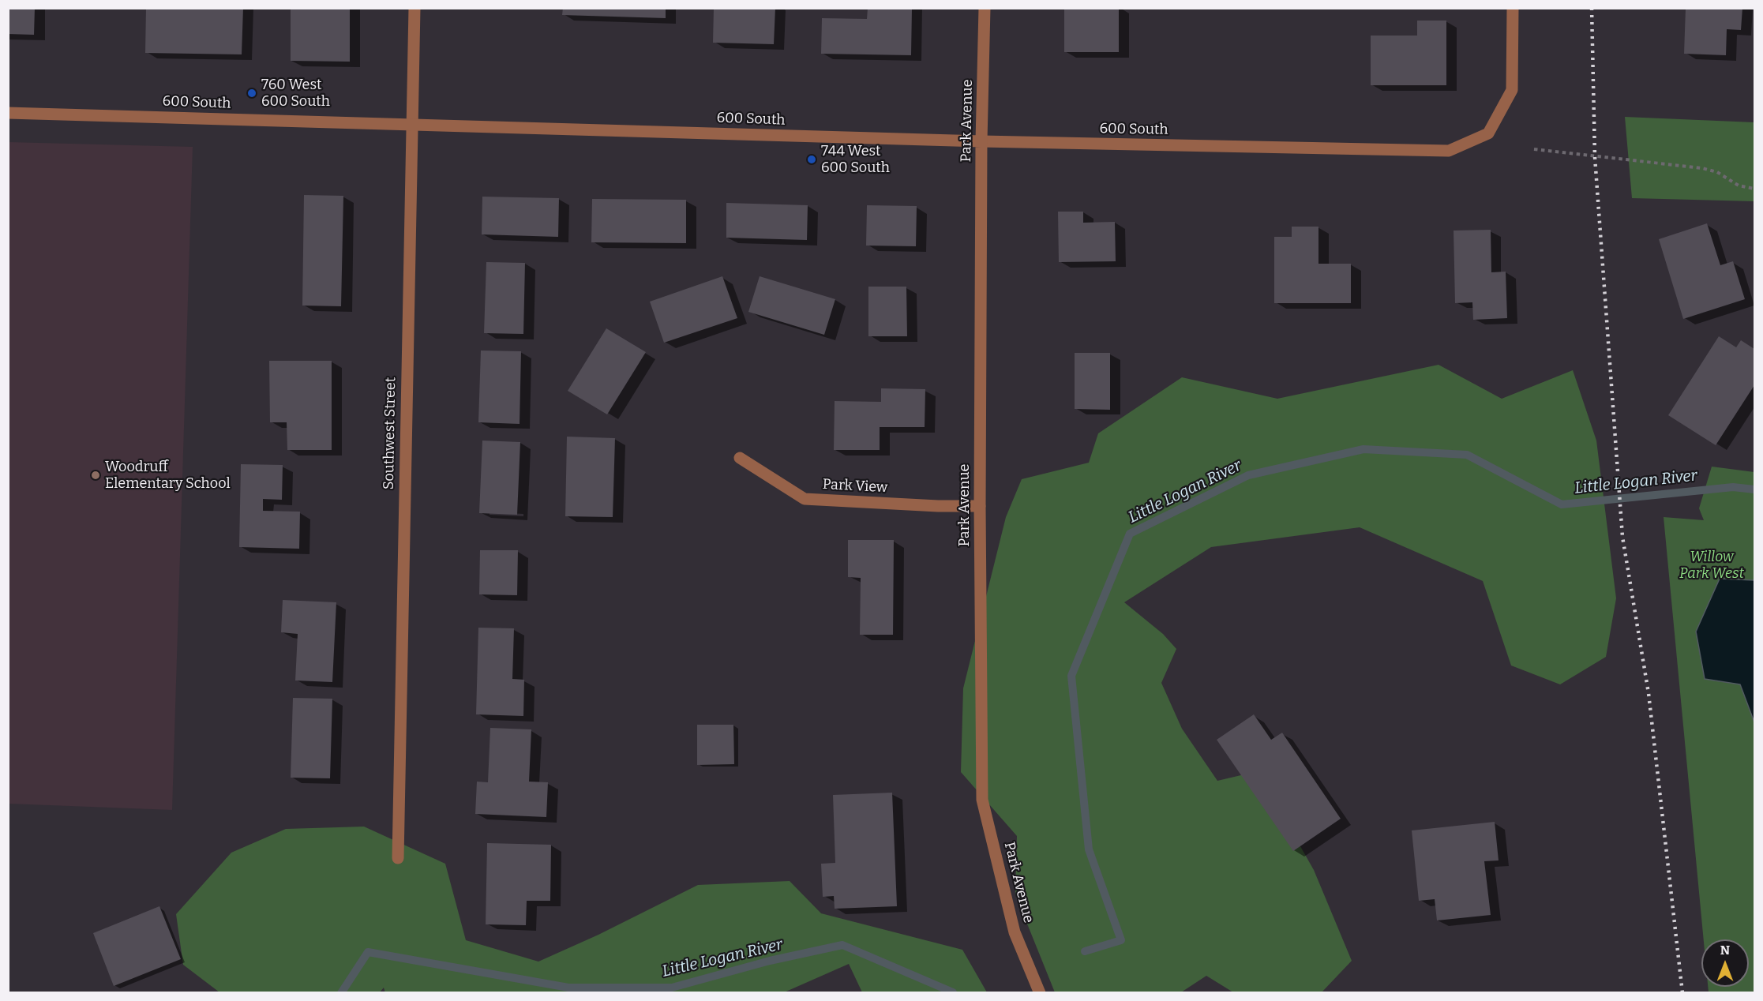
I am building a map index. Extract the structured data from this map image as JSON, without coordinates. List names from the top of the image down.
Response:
{
  "streets": {
    "street": [
      "600 South",
      "Park Avenue",
      "Southwest Street",
      "Park View"
    ]
  },
  "crossings": [
    ["600 South", "Park Avenue"],
    ["600 South", "Southwest Street"],
    ["Park Avenue", "Park View"]
  ],
  "water": ["Little Logan River"],
  "parks": ["Willow Park West"],
  "places": ["760 West 600 South", "744 West 600 South", "Woodruff Elementary School"],
  "north": "top"
}
